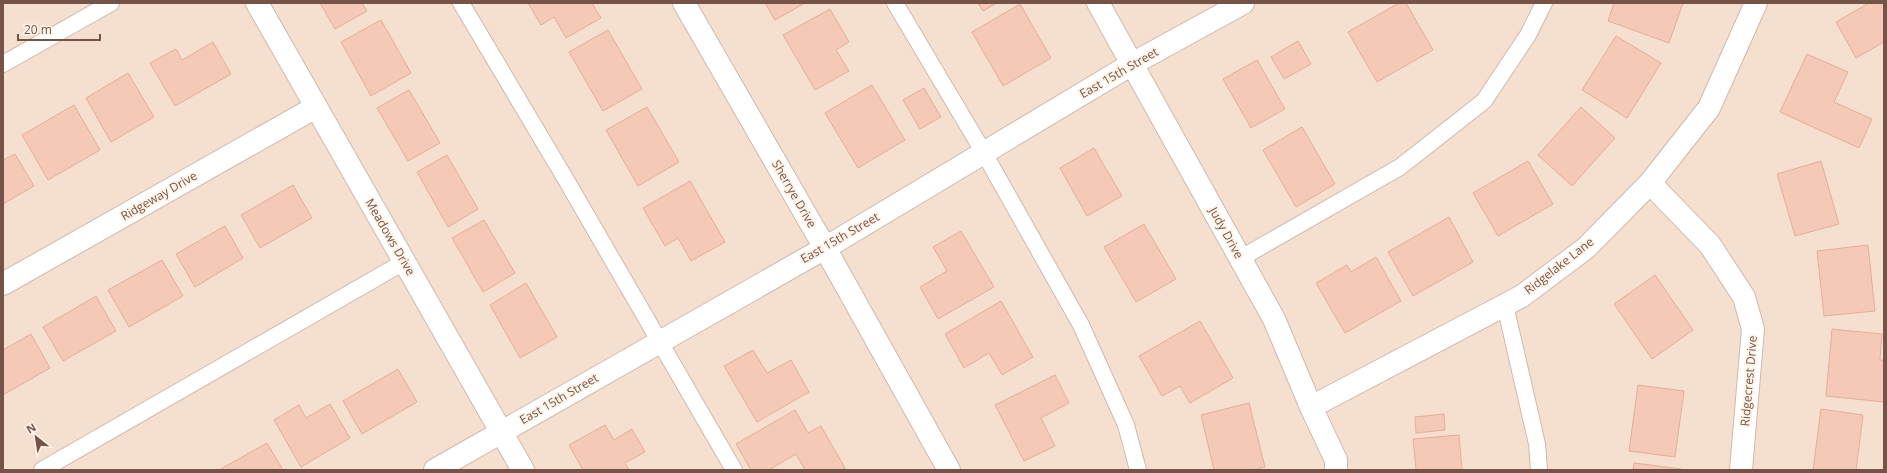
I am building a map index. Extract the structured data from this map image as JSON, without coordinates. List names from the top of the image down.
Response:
{
  "streets": {
    "street": [
      "East 15th Street",
      "Sherrye Drive",
      "Ridgeway Drive",
      "Judy Drive",
      "Meadows Drive",
      "Ridgelake Lane",
      "Ridgecrest Drive"
    ]
  },
  "crossings": [
    ["East 15th Street", "Sherrye Drive"],
    ["East 15th Street", "Judy Drive"],
    ["East 15th Street", "Meadows Drive"],
    ["Ridgeway Drive", "Meadows Drive"],
    ["Judy Drive", "Ridgelake Lane"],
    ["Ridgelake Lane", "Ridgecrest Drive"]
  ],
  "scale_bar": "20 m",
  "north": "top left"
}
